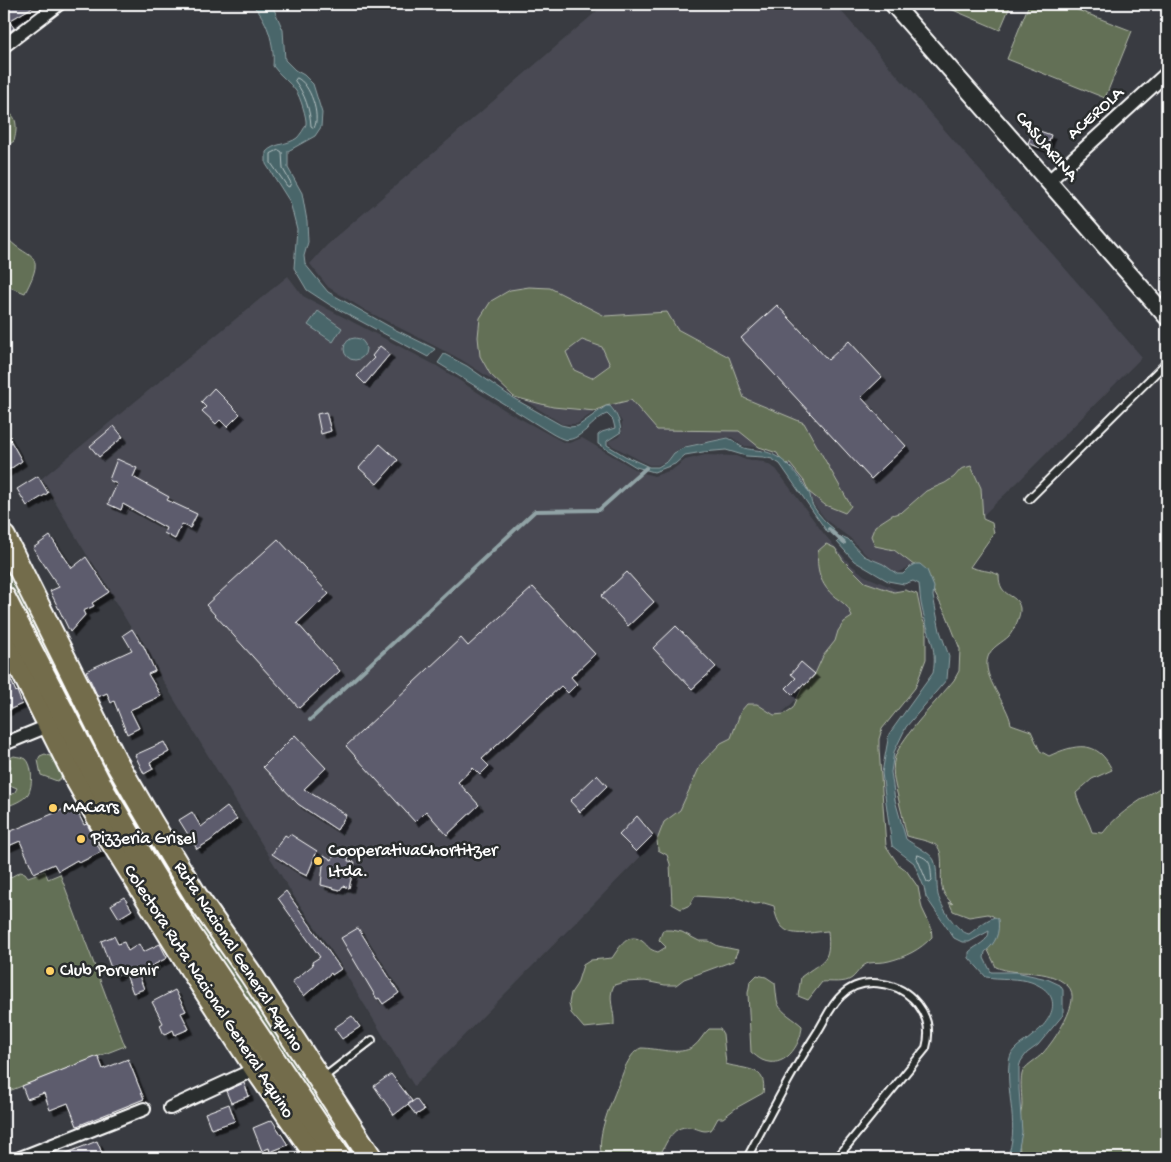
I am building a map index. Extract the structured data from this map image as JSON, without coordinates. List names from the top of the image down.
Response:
{
  "streets": {
    "highway": ["Ruta Nacional General Aquino"],
    "main road": ["Colectora Ruta Nacional General Aquino"],
    "street": ["ACEROLA", "CASUARINA"]
  },
  "crossings": [
    ["ACEROLA", "CASUARINA"]
  ],
  "places": [
    "MACars",
    "Pizzeria Grisel",
    "CooperativaChortitzer Ltda.",
    "Club Porvenir"
  ]
}
